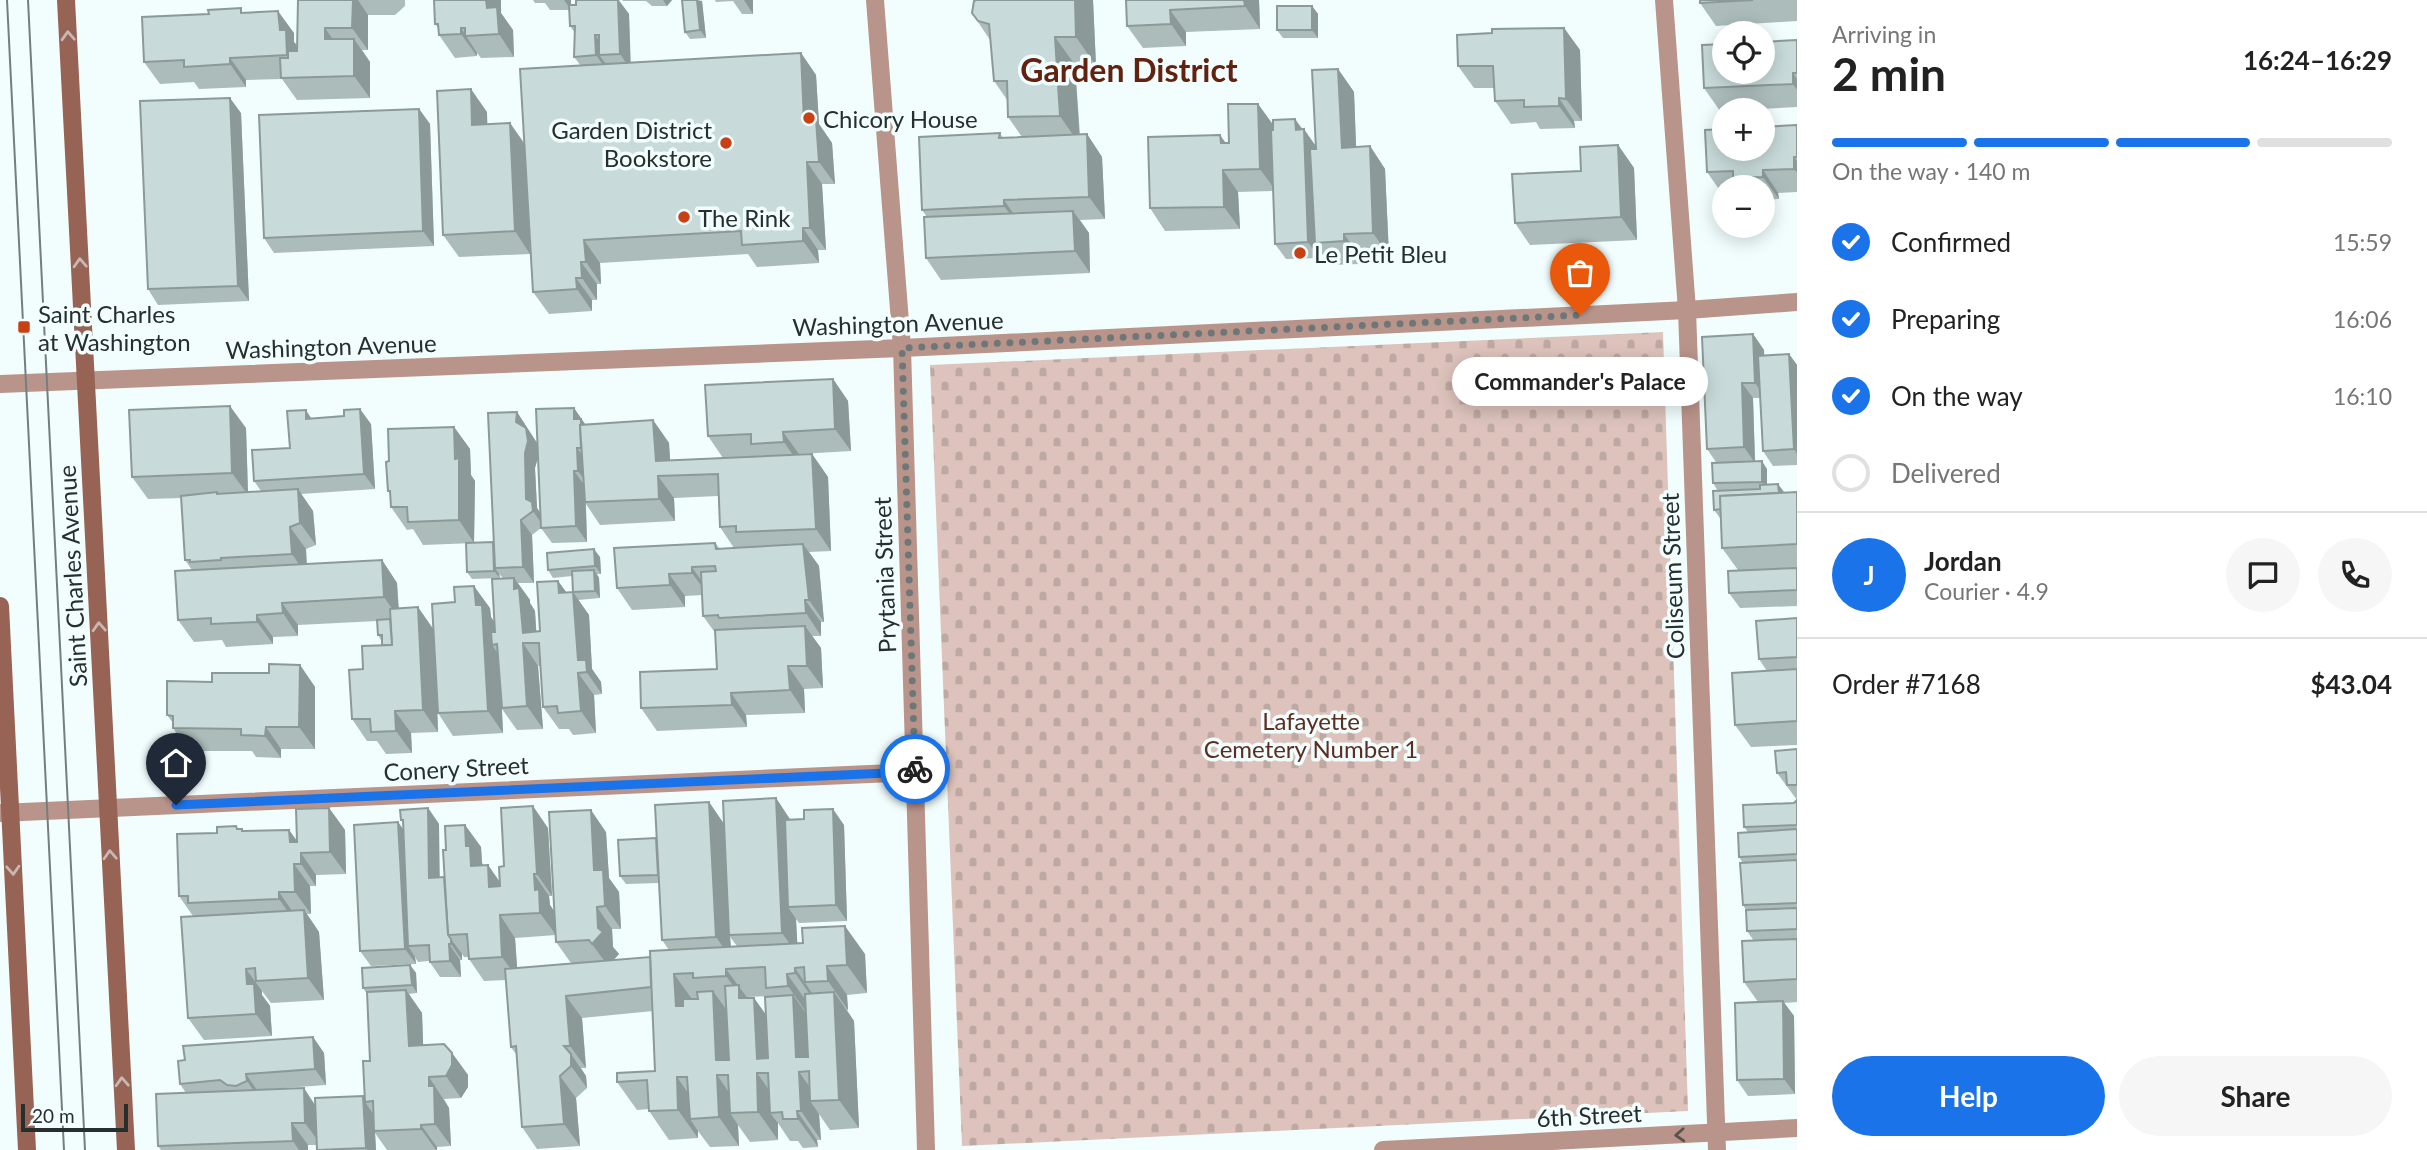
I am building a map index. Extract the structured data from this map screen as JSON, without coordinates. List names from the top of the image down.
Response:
{
  "streets": {
    "main road": ["Saint Charles Avenue"],
    "street": [
      "Washington Avenue",
      "Prytania Street",
      "Coliseum Street",
      "Conery Street",
      "6th Street"
    ]
  },
  "crossings": [
    ["Washington Avenue", "Prytania Street"],
    ["Washington Avenue", "Saint Charles Avenue"],
    ["Washington Avenue", "Coliseum Street"],
    ["Prytania Street", "Conery Street"],
    ["Saint Charles Avenue", "Conery Street"],
    ["Coliseum Street", "6th Street"]
  ],
  "one_way": ["6th Street"],
  "districts": ["Garden District"],
  "parks": ["Lafayette Cemetery Number 1"],
  "places": {
    "other": [
      "Chicory House",
      "Garden District Bookstore",
      "The Rink",
      "Le Petit Bleu",
      "Commander's Palace"
    ],
    "transit": ["Saint Charles at Washington"]
  },
  "scale_bar": "20 m",
  "page": {
    "heading": ["2 min", "Arriving in", "16:24–16:29"],
    "panel": [
      "Jordan",
      "Courier · 4.9",
      "Order #7168",
      "$43.04"
    ],
    "map_buttons": ["+", "−"],
    "bar": "On the way · 140 m",
    "list": [
      ["Confirmed", "15:59"],
      ["Preparing", "16:06"],
      ["On the way", "16:10"],
      "Delivered"
    ],
    "bubble": "Commander's Palace",
    "round": "J",
    "buttons": ["Help", "Share"],
    "scale": "20 m"
  }
}
